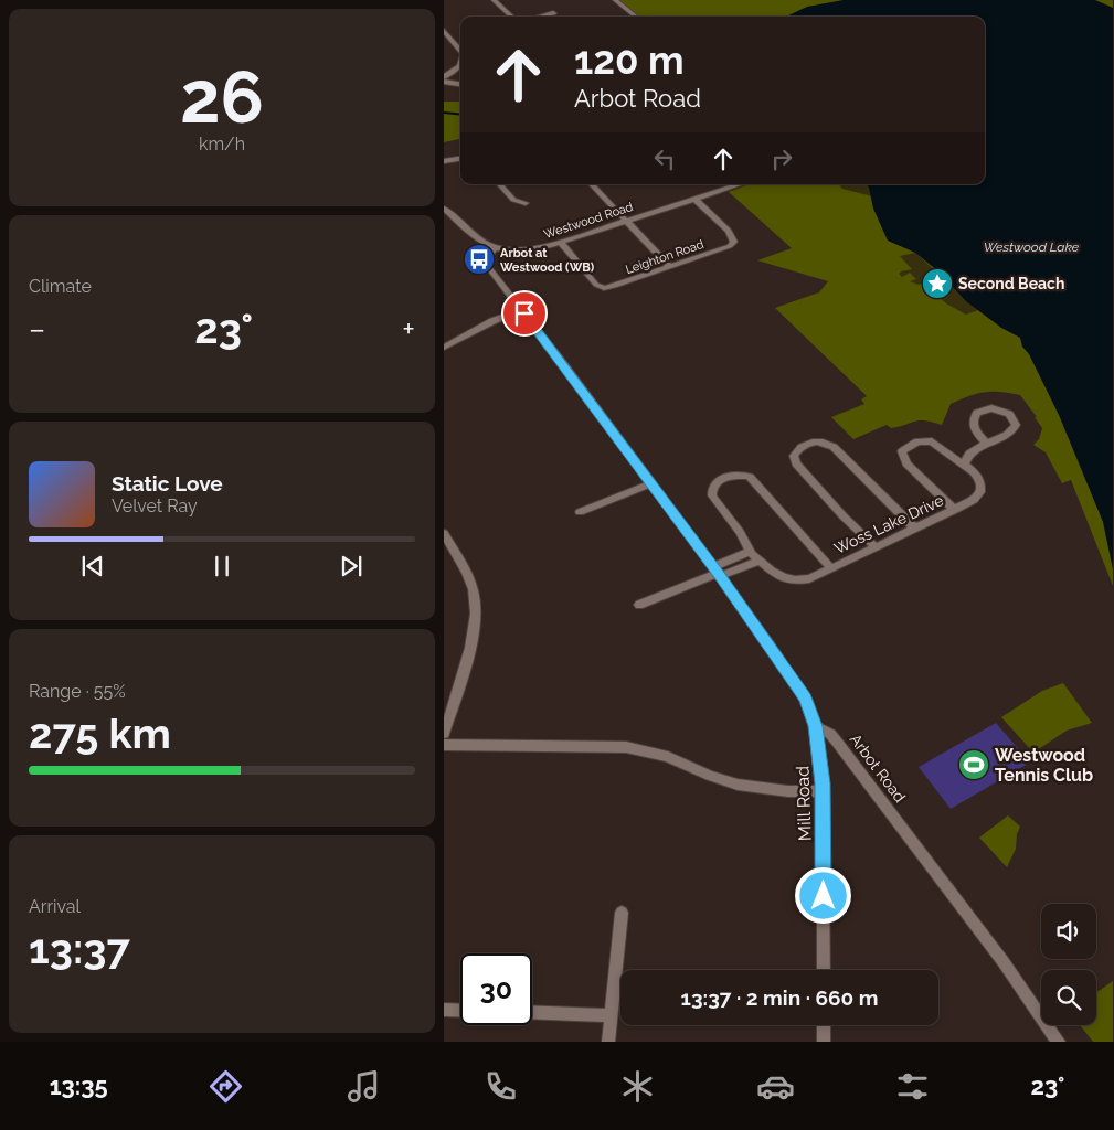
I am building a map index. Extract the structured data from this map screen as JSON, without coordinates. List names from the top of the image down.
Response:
{
  "streets": {
    "street": [
      "Westwood Road",
      "Leighton Road",
      "Woss Lake Drive",
      "Arbot Road",
      "Mill Road"
    ]
  },
  "crossings": [
    ["Westwood Road", "Leighton Road"],
    ["Arbot Road", "Mill Road"]
  ],
  "water": ["Westwood Lake"],
  "places": {
    "bus stop": ["Arbot at Westwood (WB)"],
    "place": ["Second Beach"],
    "sports": ["Westwood Tennis Club"]
  },
  "page": {
    "tile": [
      ["26", "km/h"],
      "Climate",
      ["Range · 55%", "275 km"],
      ["Arrival", "13:37"]
    ],
    "turn": ["120 m", "Arbot Road"],
    "heat": ["−", "23°", "+"],
    "song": ["Static Love", "Velvet Ray"],
    "limit": "30",
    "trip": "13:37 · 2 min · 660 m",
    "tabs": ["13:35", "23°"]
  }
}
